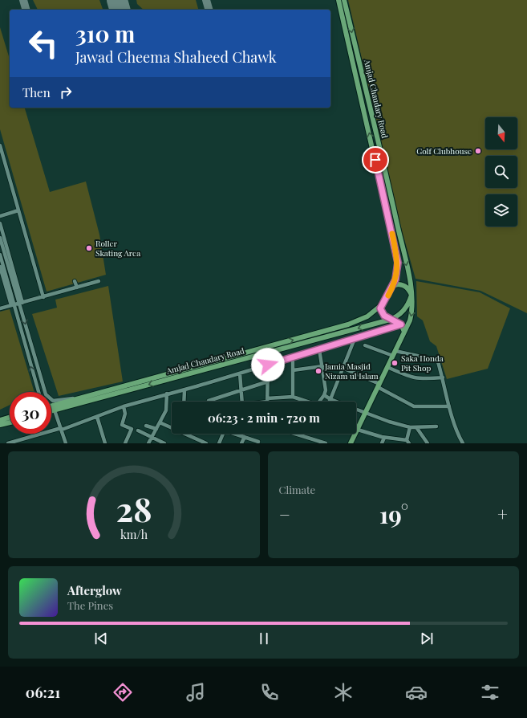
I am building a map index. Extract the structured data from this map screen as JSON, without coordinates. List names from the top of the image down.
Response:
{
  "streets": {
    "main road": ["Amjad Chaudary Road"]
  },
  "places": [
    "Golf Clubhouse",
    "Roller Skating Area",
    "Saka Honda Pit Shop",
    "Jamia Masjid Nizam ul Islam"
  ],
  "north": "bottom",
  "page": {
    "turn": ["310 m", "Jawad Cheema Shaheed Chawk"],
    "then": "Then",
    "limit": "30",
    "trip": "06:23 · 2 min · 720 m",
    "tile": "Climate",
    "heat": ["−", "19°", "+"],
    "song": ["Afterglow", "The Pines"],
    "tabs": "06:21",
    "gauge": ["28", "km/h"]
  }
}
